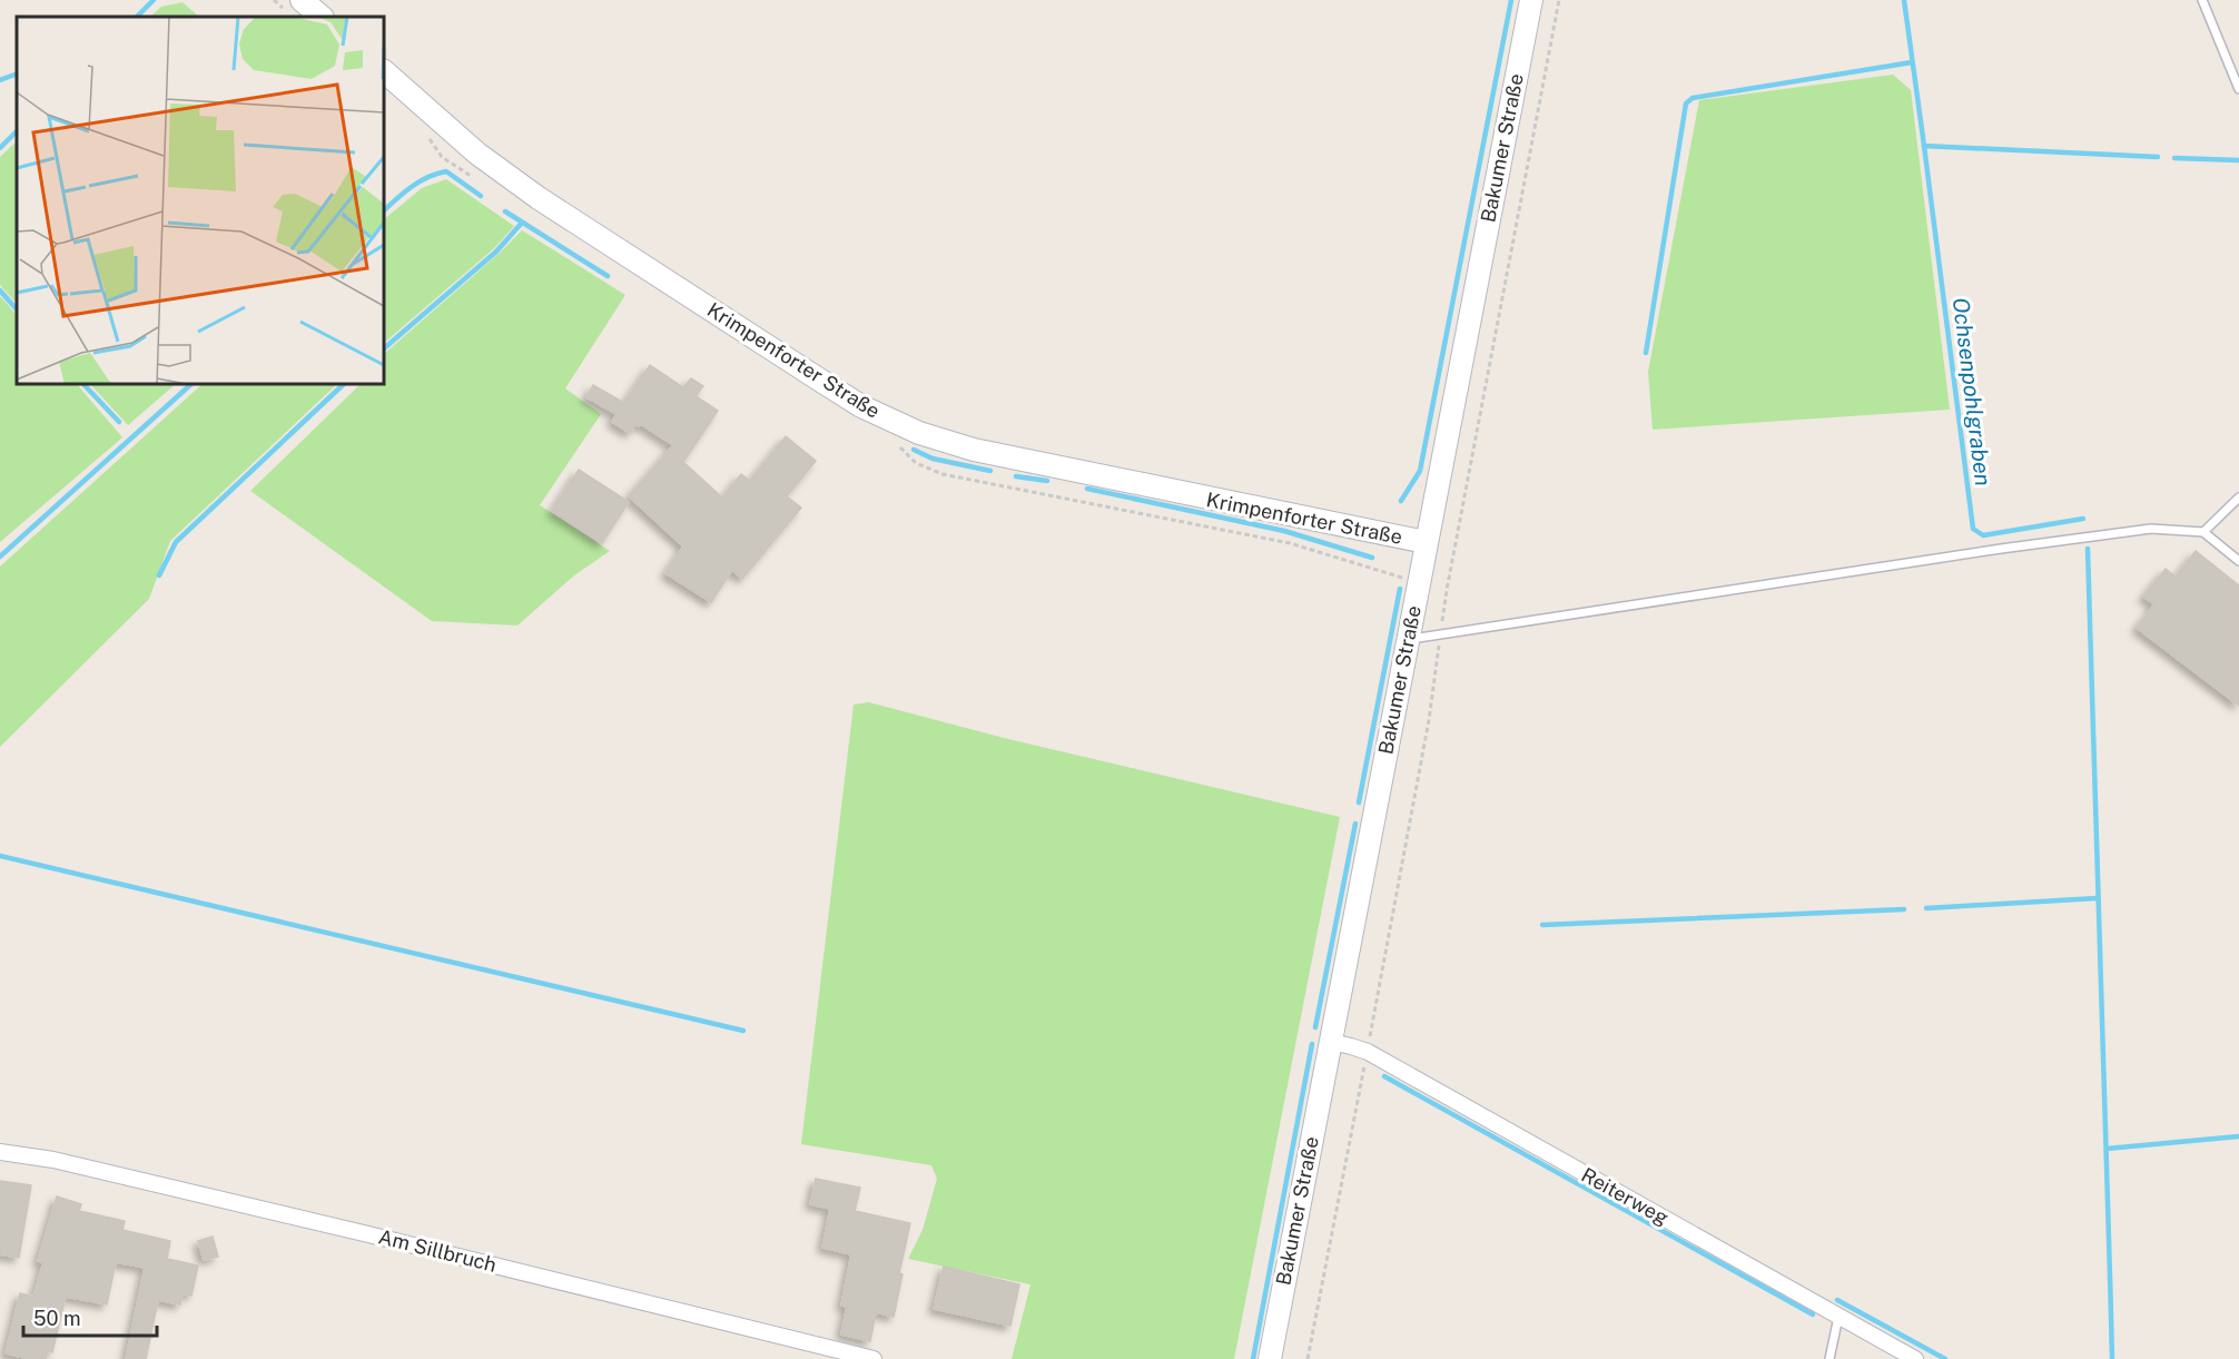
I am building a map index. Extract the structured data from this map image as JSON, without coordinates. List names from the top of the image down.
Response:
{
  "streets": {
    "main road": ["Bakumer Straße", "Krimpenforter Straße"],
    "street": ["Reiterweg", "Am Sillbruch"]
  },
  "crossings": [
    ["Bakumer Straße", "Krimpenforter Straße"],
    ["Bakumer Straße", "Reiterweg"]
  ],
  "water": ["Ochsenpohlgraben"],
  "scale_bar": "50 m"
}
